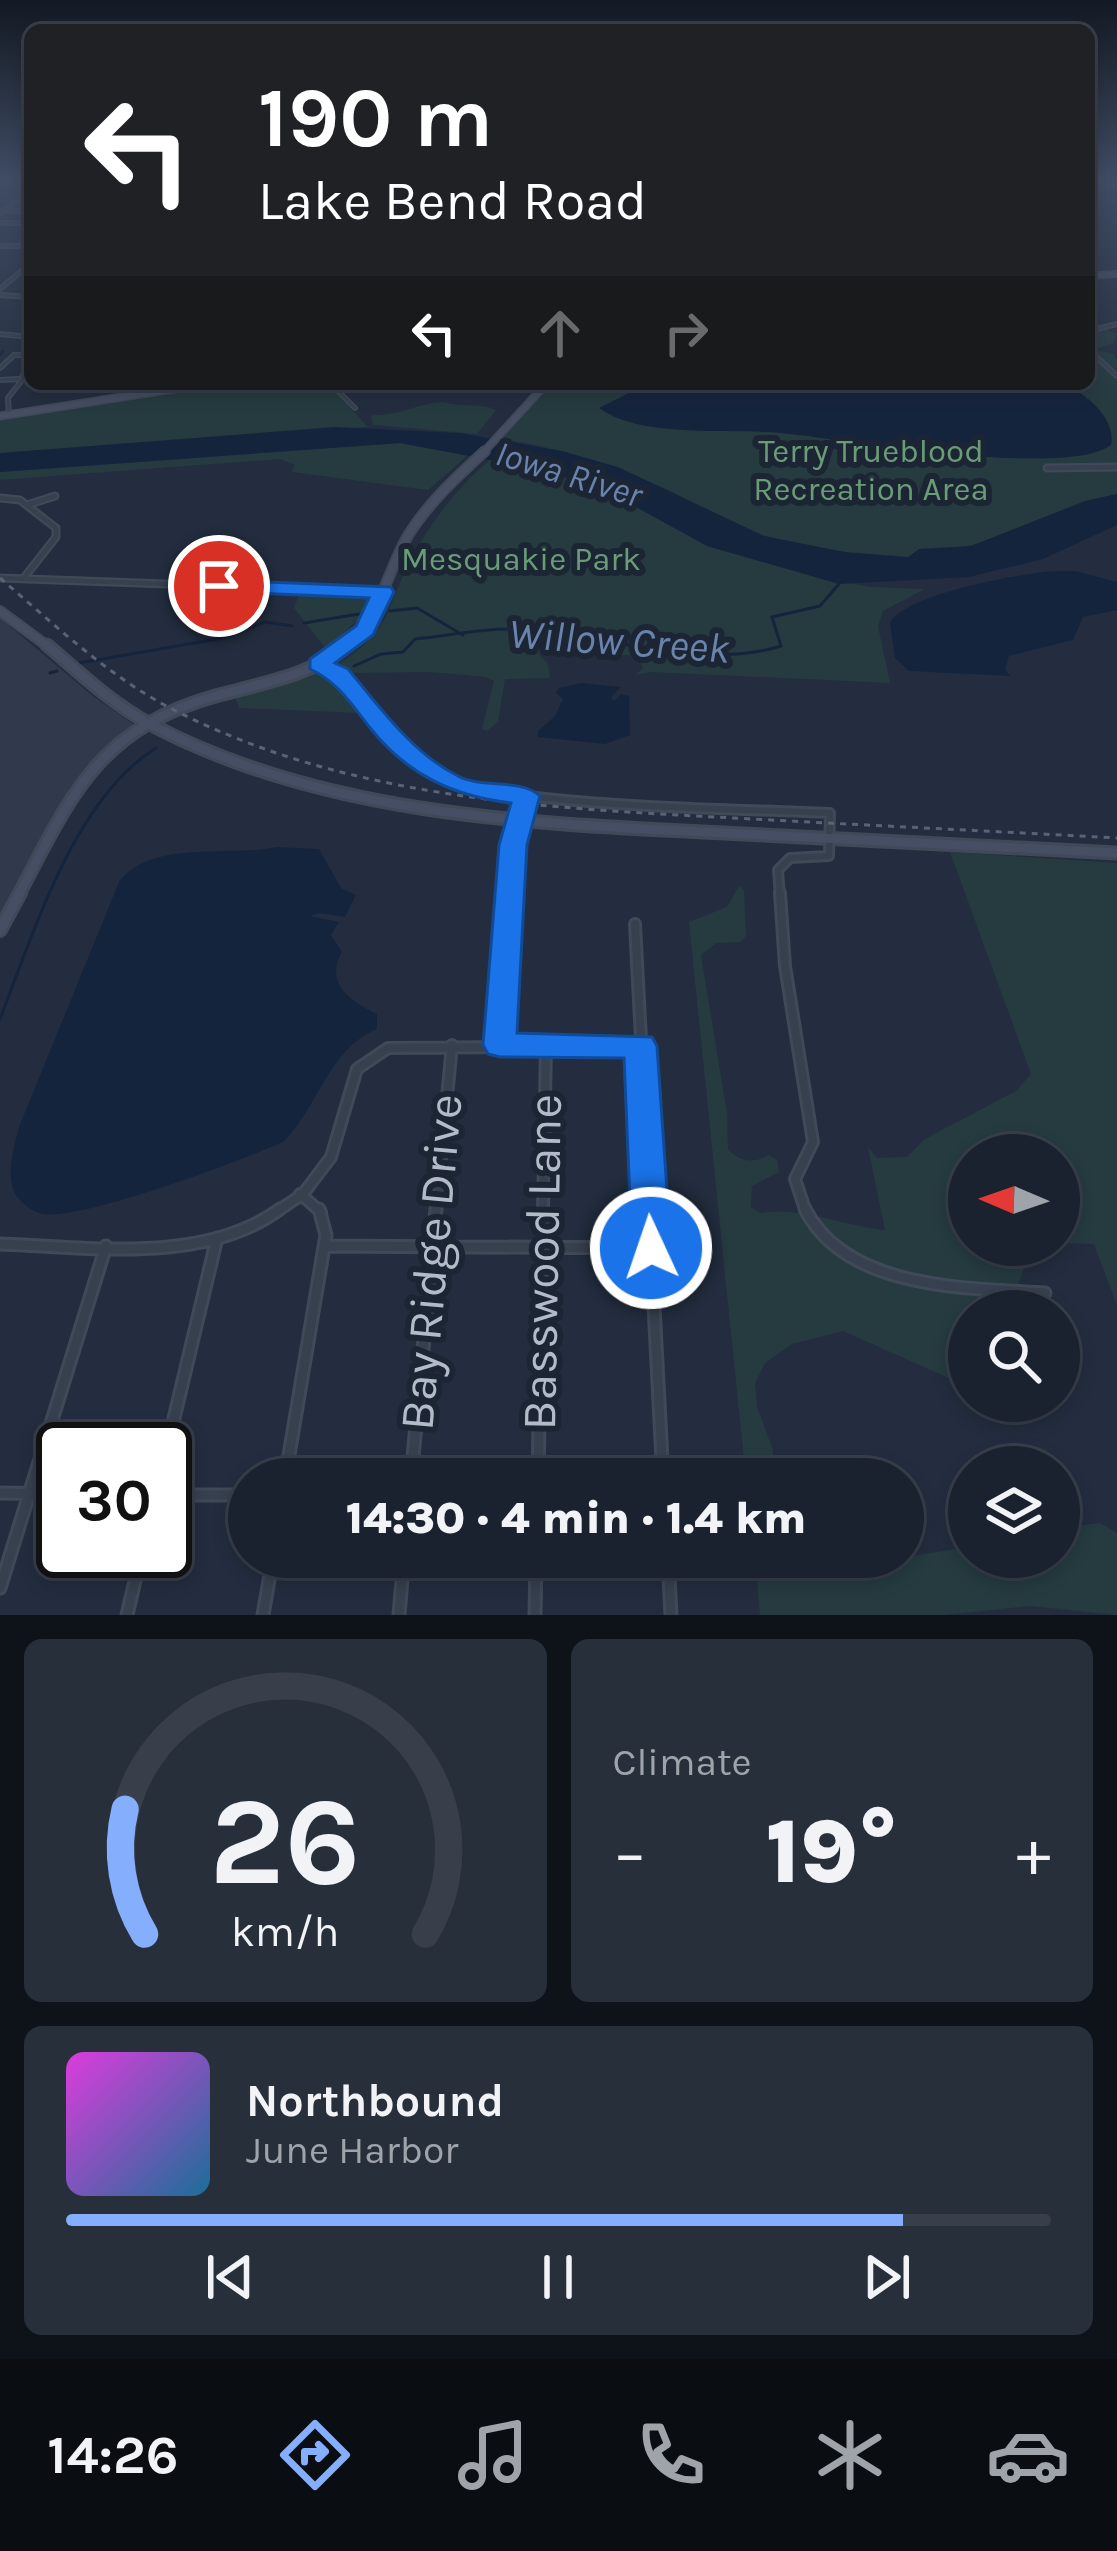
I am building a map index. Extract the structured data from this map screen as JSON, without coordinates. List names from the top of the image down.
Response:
{
  "streets": {
    "street": ["Bay Ridge Drive", "Basswood Lane"]
  },
  "water": ["Iowa River", "Willow Creek"],
  "parks": ["Terry Trueblood Recreation Area", "Mesquakie Park"],
  "north": "left",
  "page": {
    "turn": ["190 m", "Lake Bend Road"],
    "limit": "30",
    "trip": "14:30 · 4 min · 1.4 km",
    "tile": "Climate",
    "heat": ["−", "19°", "+"],
    "song": ["Northbound", "June Harbor"],
    "tabs": "14:26",
    "gauge": ["26", "km/h"]
  }
}
